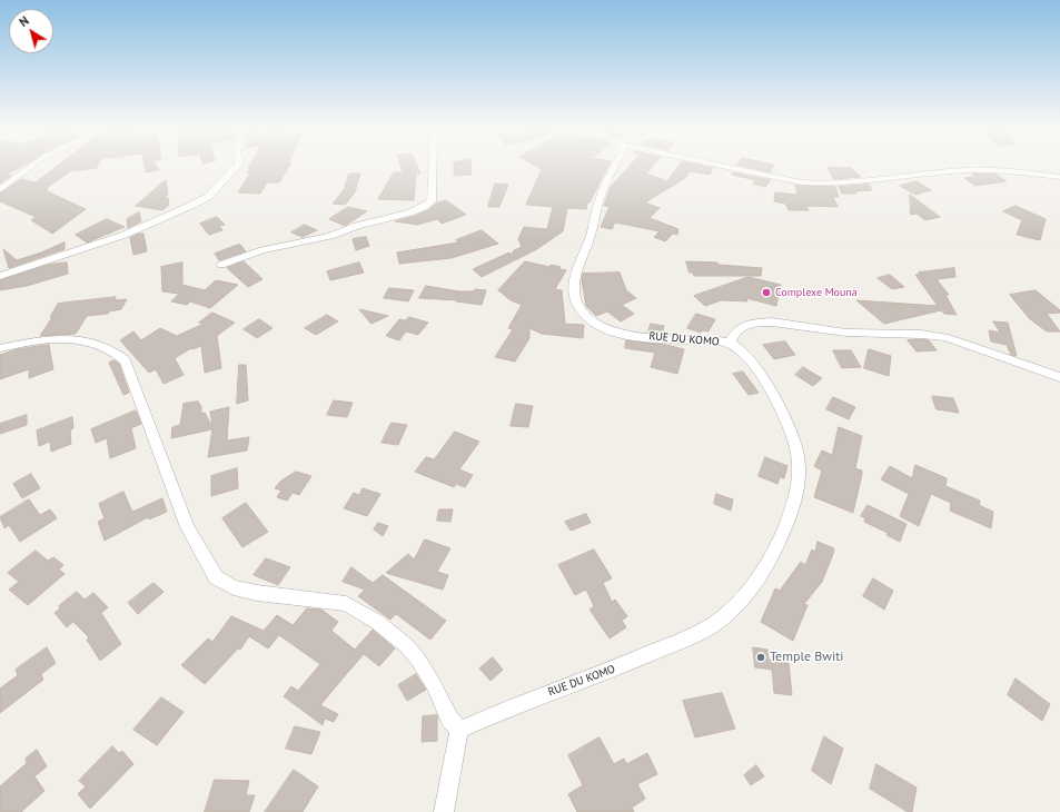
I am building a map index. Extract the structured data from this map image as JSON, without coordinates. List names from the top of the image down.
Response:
{
  "streets": {
    "street": ["RUE DU KOMO"]
  },
  "places": ["Complexe Mouna", "Temple Bwiti"],
  "north": "top left"
}
